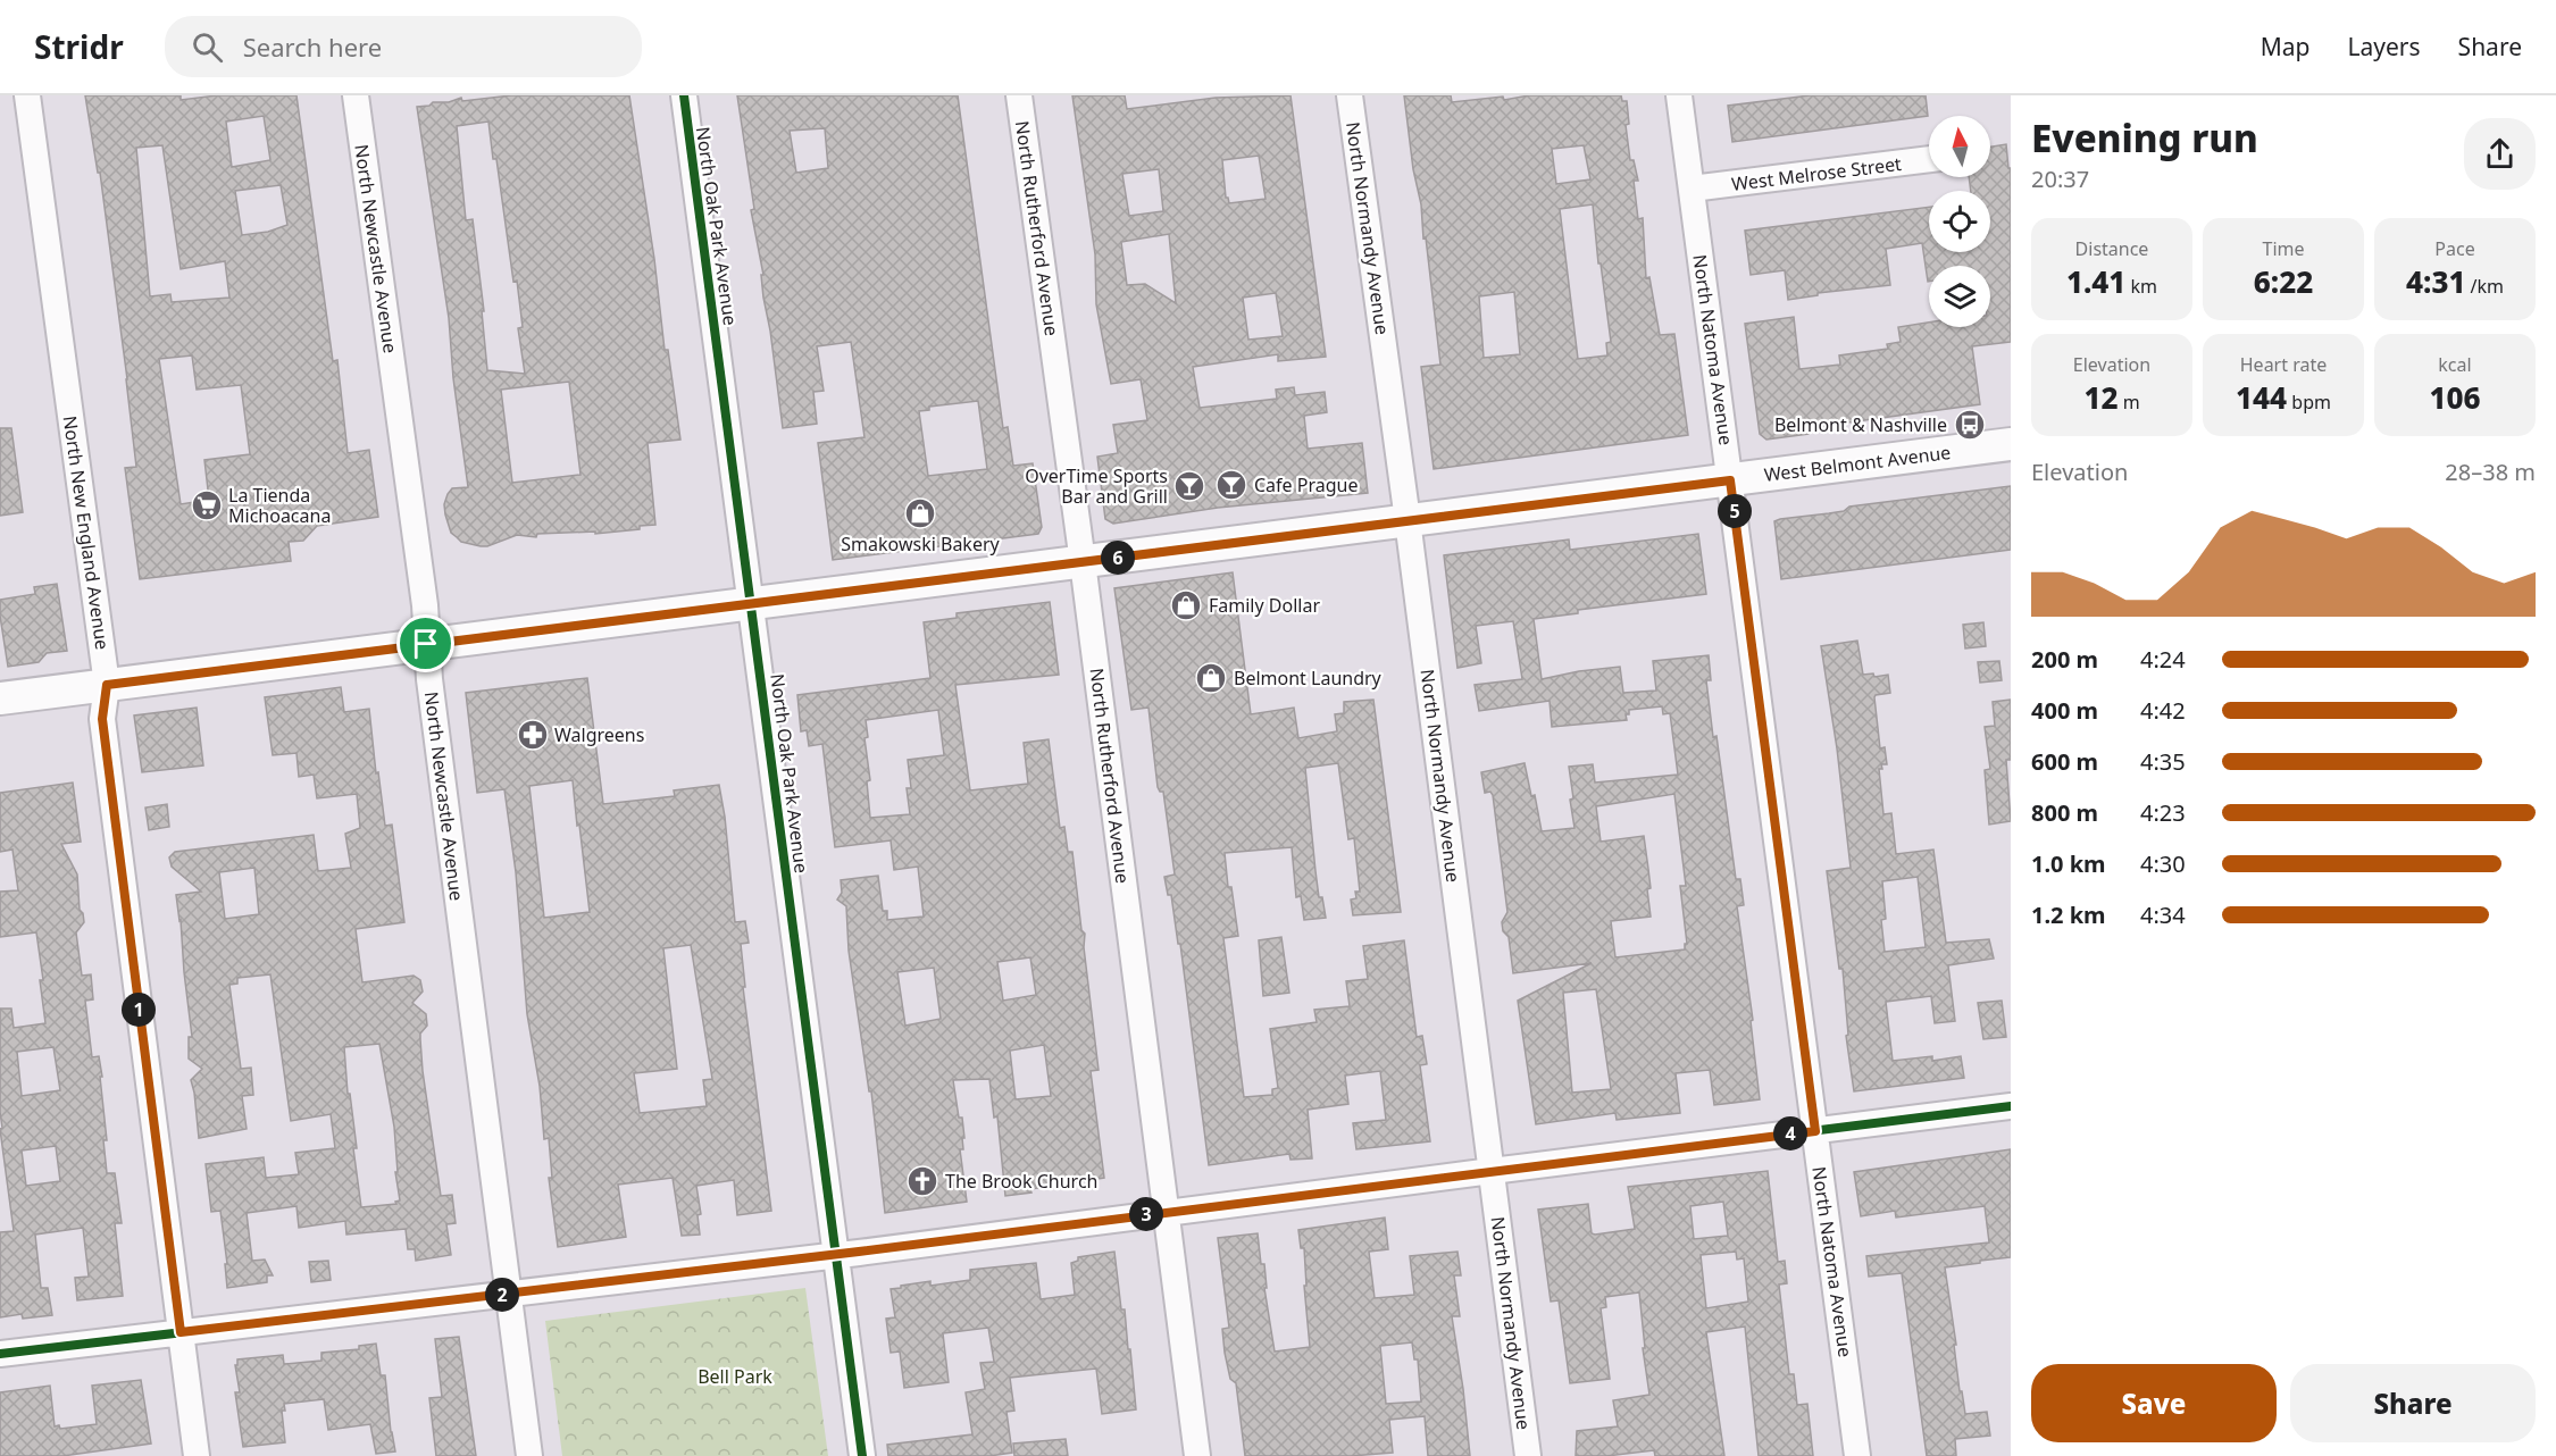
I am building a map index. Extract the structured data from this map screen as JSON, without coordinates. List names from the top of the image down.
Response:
{
  "streets": {
    "main road": ["West Belmont Avenue"],
    "street": [
      "West Melrose Street",
      "North Oak Park Avenue",
      "North Rutherford Avenue",
      "North Normandy Avenue",
      "North Newcastle Avenue",
      "North Natoma Avenue",
      "North New England Avenue"
    ]
  },
  "crossings": [
    ["West Melrose Street", "North Natoma Avenue"],
    ["North Oak Park Avenue", "West Belmont Avenue"],
    ["North Rutherford Avenue", "West Belmont Avenue"],
    ["North Normandy Avenue", "West Belmont Avenue"],
    ["North Newcastle Avenue", "West Belmont Avenue"],
    ["North Natoma Avenue", "West Belmont Avenue"],
    ["West Belmont Avenue", "North New England Avenue"]
  ],
  "parks": ["Bell Park"],
  "places": {
    "bus stop": ["Belmont & Nashville"],
    "bar": ["Cafe Prague", "OverTime Sports Bar and Grill"],
    "supermarket": ["La Tienda Michoacana"],
    "shop": ["Smakowski Bakery", "Family Dollar", "Belmont Laundry"],
    "pharmacy": ["Walgreens"],
    "church": ["The Brook Church"]
  },
  "north": "top",
  "page": {
    "header": "Stridr",
    "search": "Search here",
    "nav": ["Map", "Layers", "Share"],
    "heading": ["Evening run", "20:37"],
    "stats": [
      ["Distance", "1.41 km"],
      ["Time", "6:22"],
      ["Pace", "4:31 /km"],
      ["Elevation", "12 m"],
      ["Heart rate", "144 bpm"],
      ["kcal", "106"]
    ],
    "chart": ["Elevation", "28–38 m"],
    "pins": [
      "5",
      "6",
      "1",
      "4",
      "3",
      "2"
    ],
    "list": [
      {
        "name": "200 m",
        "note": "4:24"
      },
      {
        "name": "400 m",
        "note": "4:42"
      },
      {
        "name": "600 m",
        "note": "4:35"
      },
      {
        "name": "800 m",
        "note": "4:23"
      },
      {
        "name": "1.0 km",
        "note": "4:30"
      },
      {
        "name": "1.2 km",
        "note": "4:34"
      }
    ],
    "buttons": ["Save", "Share"]
  }
}
